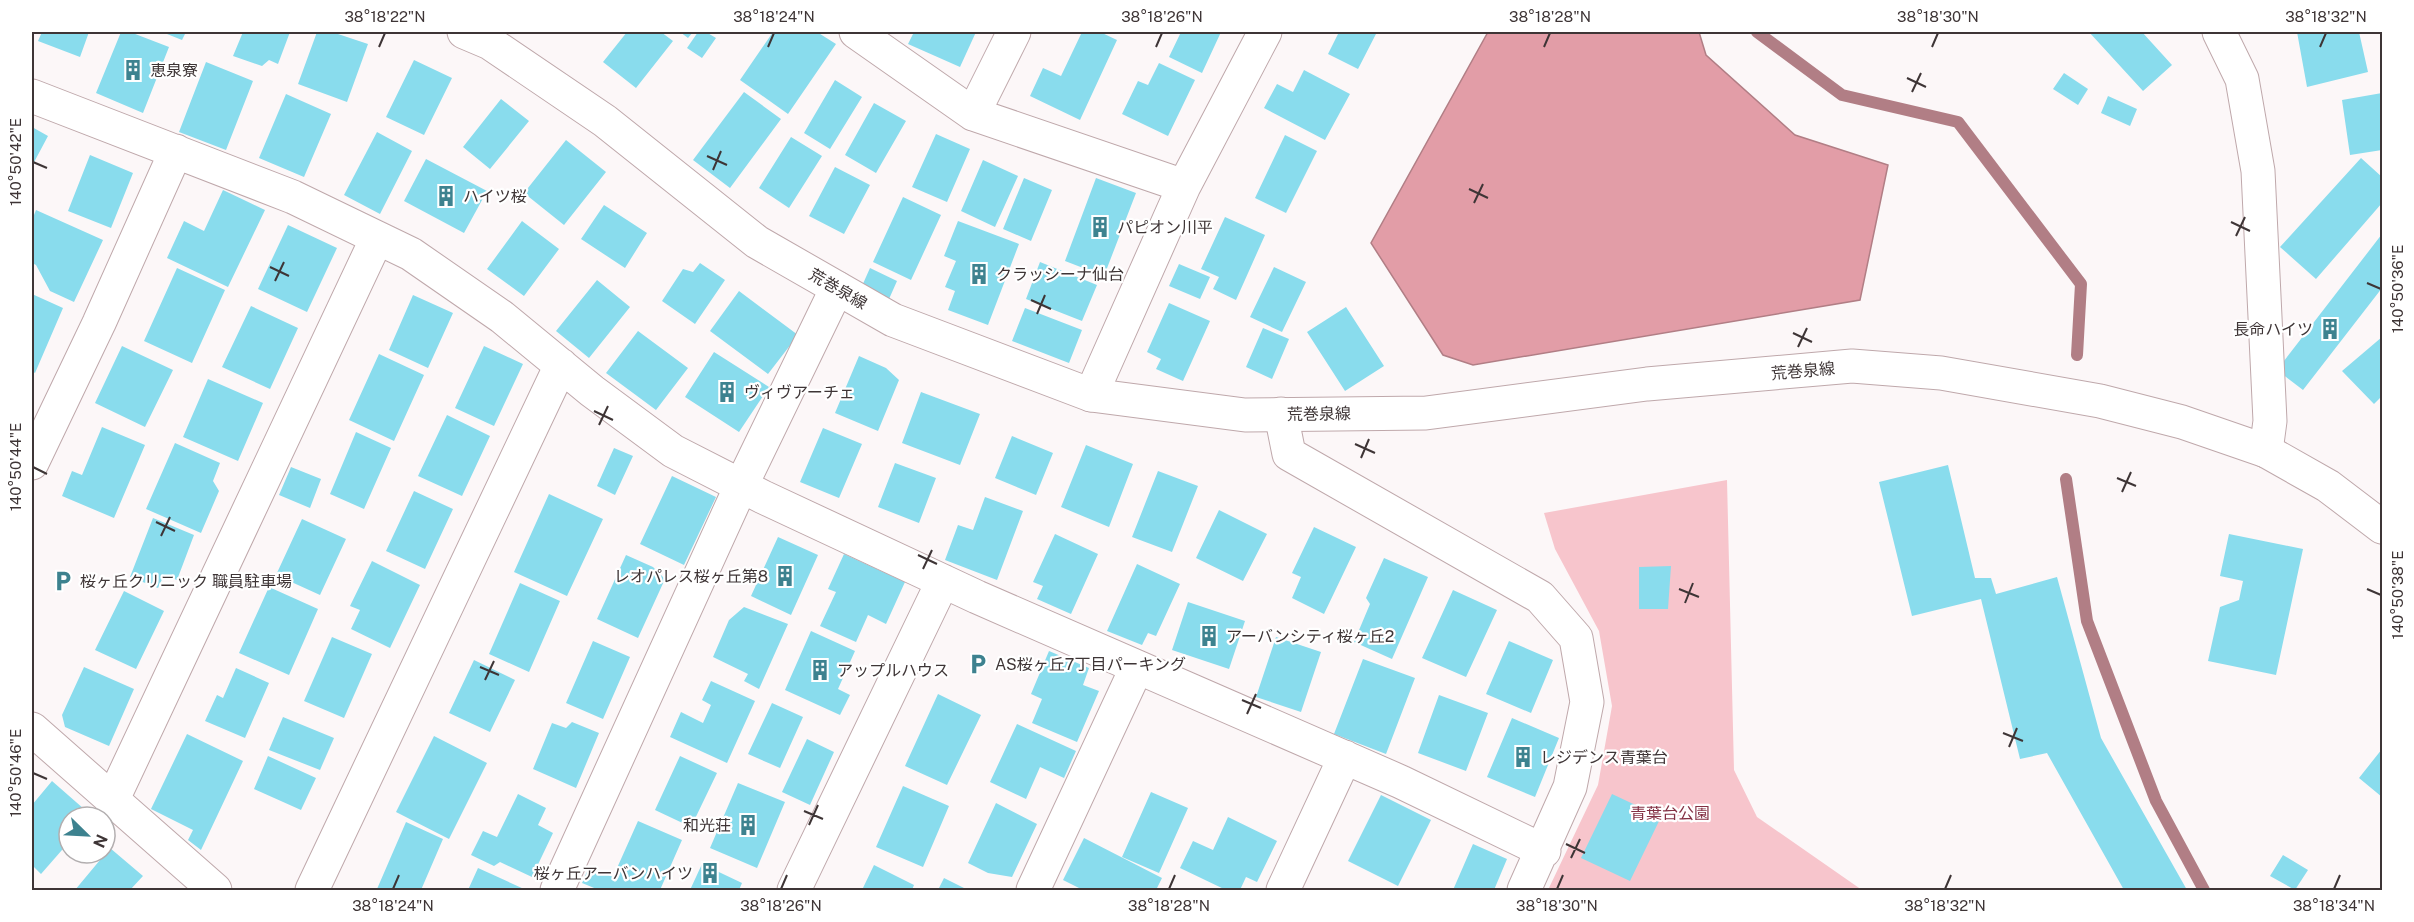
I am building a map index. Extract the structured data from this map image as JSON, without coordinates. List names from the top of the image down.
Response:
{
  "streets": {
    "street": ["荒巻泉線"]
  },
  "parks": ["青葉台公園"],
  "places": {
    "building": [
      "恵泉寮",
      "ハイツ桜",
      "パピオン川平",
      "クラッシーナ仙台",
      "長命ハイツ",
      "ヴィヴアーチェ",
      "レオパレス桜ヶ丘第8",
      "アーバンシティ桜ヶ丘2",
      "アップルハウス",
      "レジデンス青葉台",
      "和光荘",
      "桜ヶ丘アーバンハイツ"
    ],
    "parking": ["桜ヶ丘クリニック 職員駐車場", "AS桜ヶ丘7丁目パーキング"]
  },
  "north": "bottom right",
  "coordinates": [
    "38°18'22\"N",
    "38°18'24\"N",
    "38°18'26\"N",
    "38°18'28\"N",
    "38°18'30\"N",
    "38°18'32\"N",
    "140°50'42\"E",
    "140°50'36\"E",
    "140°50'44\"E",
    "140°50'38\"E",
    "140°50'46\"E",
    "38°18'34\"N"
  ]
}
